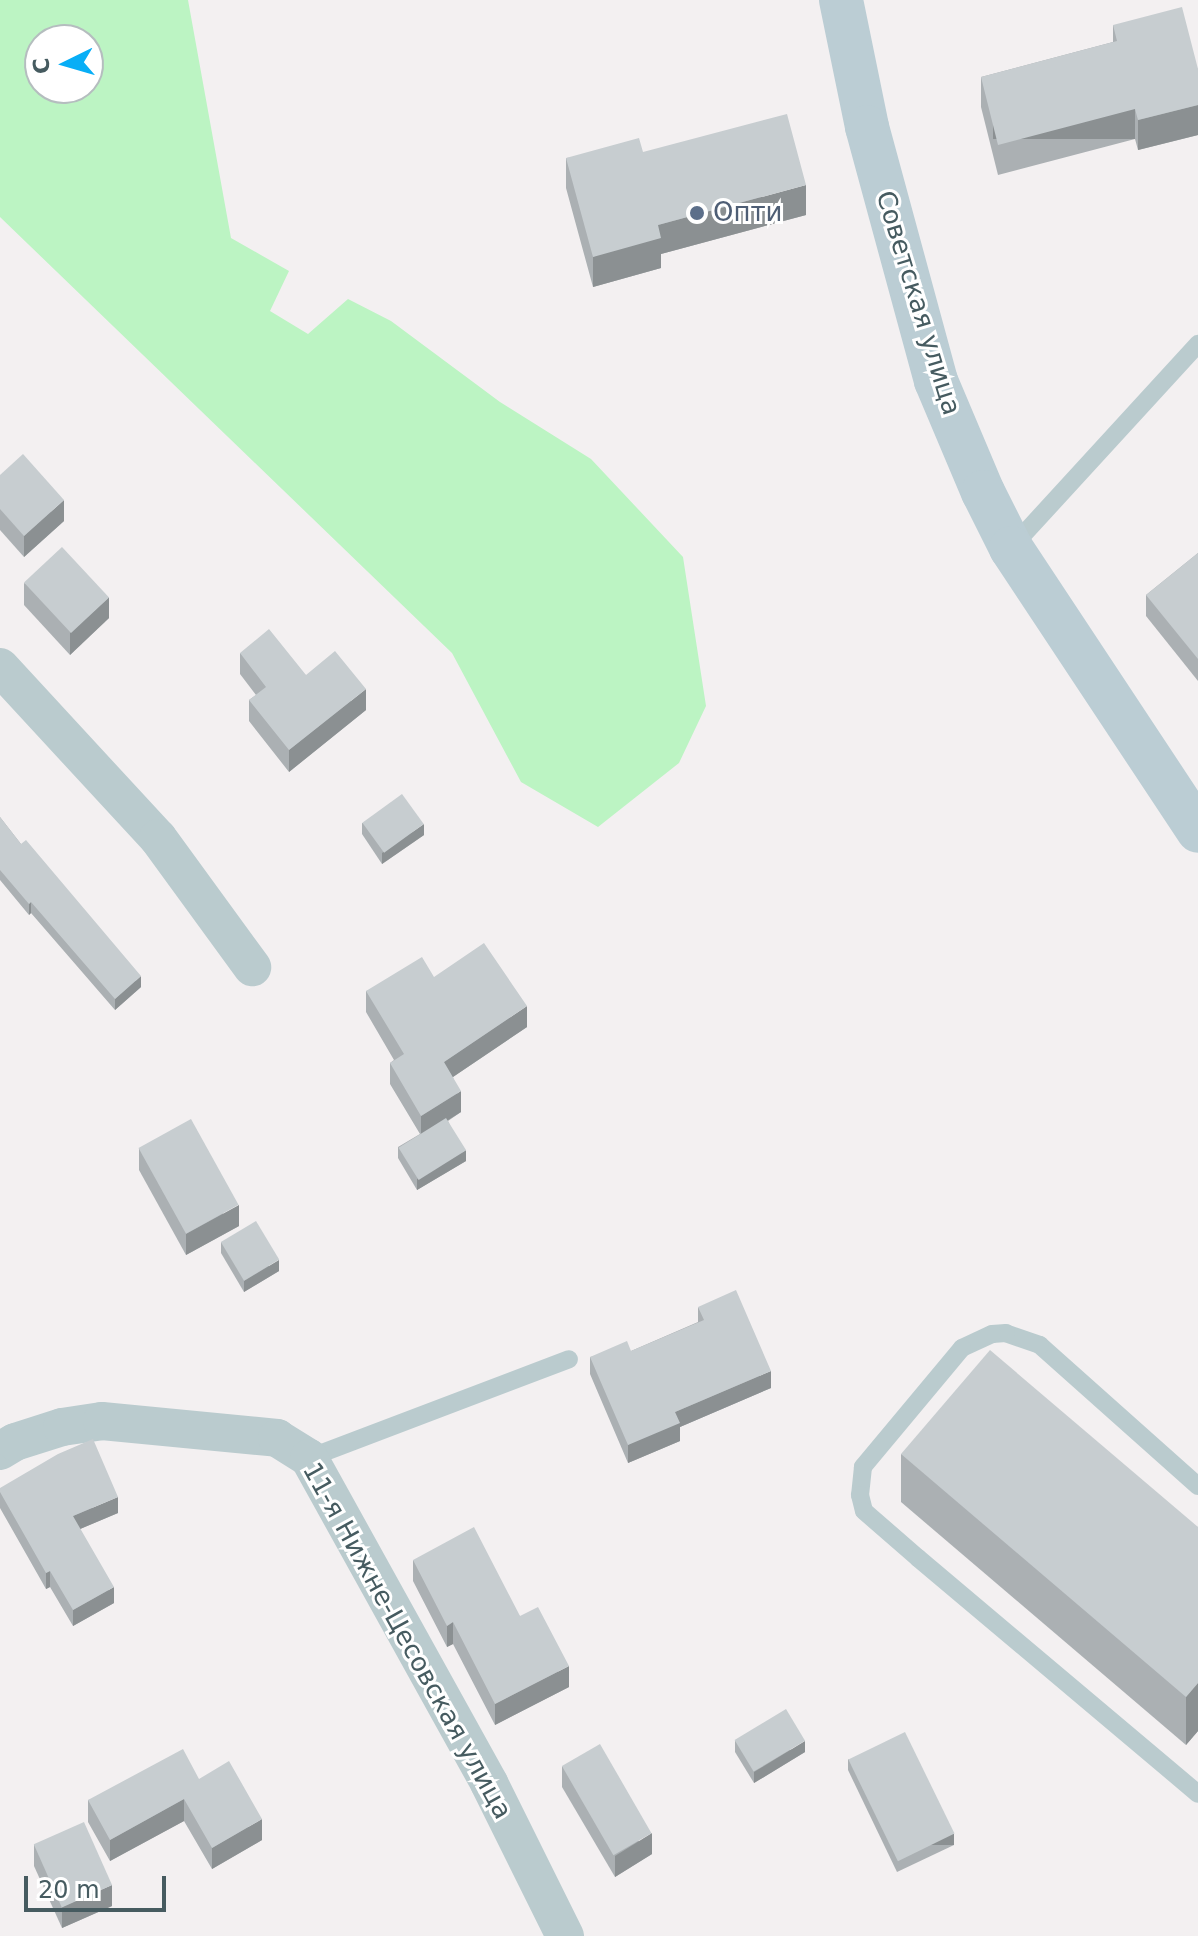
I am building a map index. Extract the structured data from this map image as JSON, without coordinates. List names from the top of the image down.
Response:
{
  "streets": {
    "main road": ["Советская улица"],
    "street": ["11-я Нижне-Цесовская улица"]
  },
  "places": ["Опти"],
  "scale_bar": "20 m",
  "north": "left"
}
